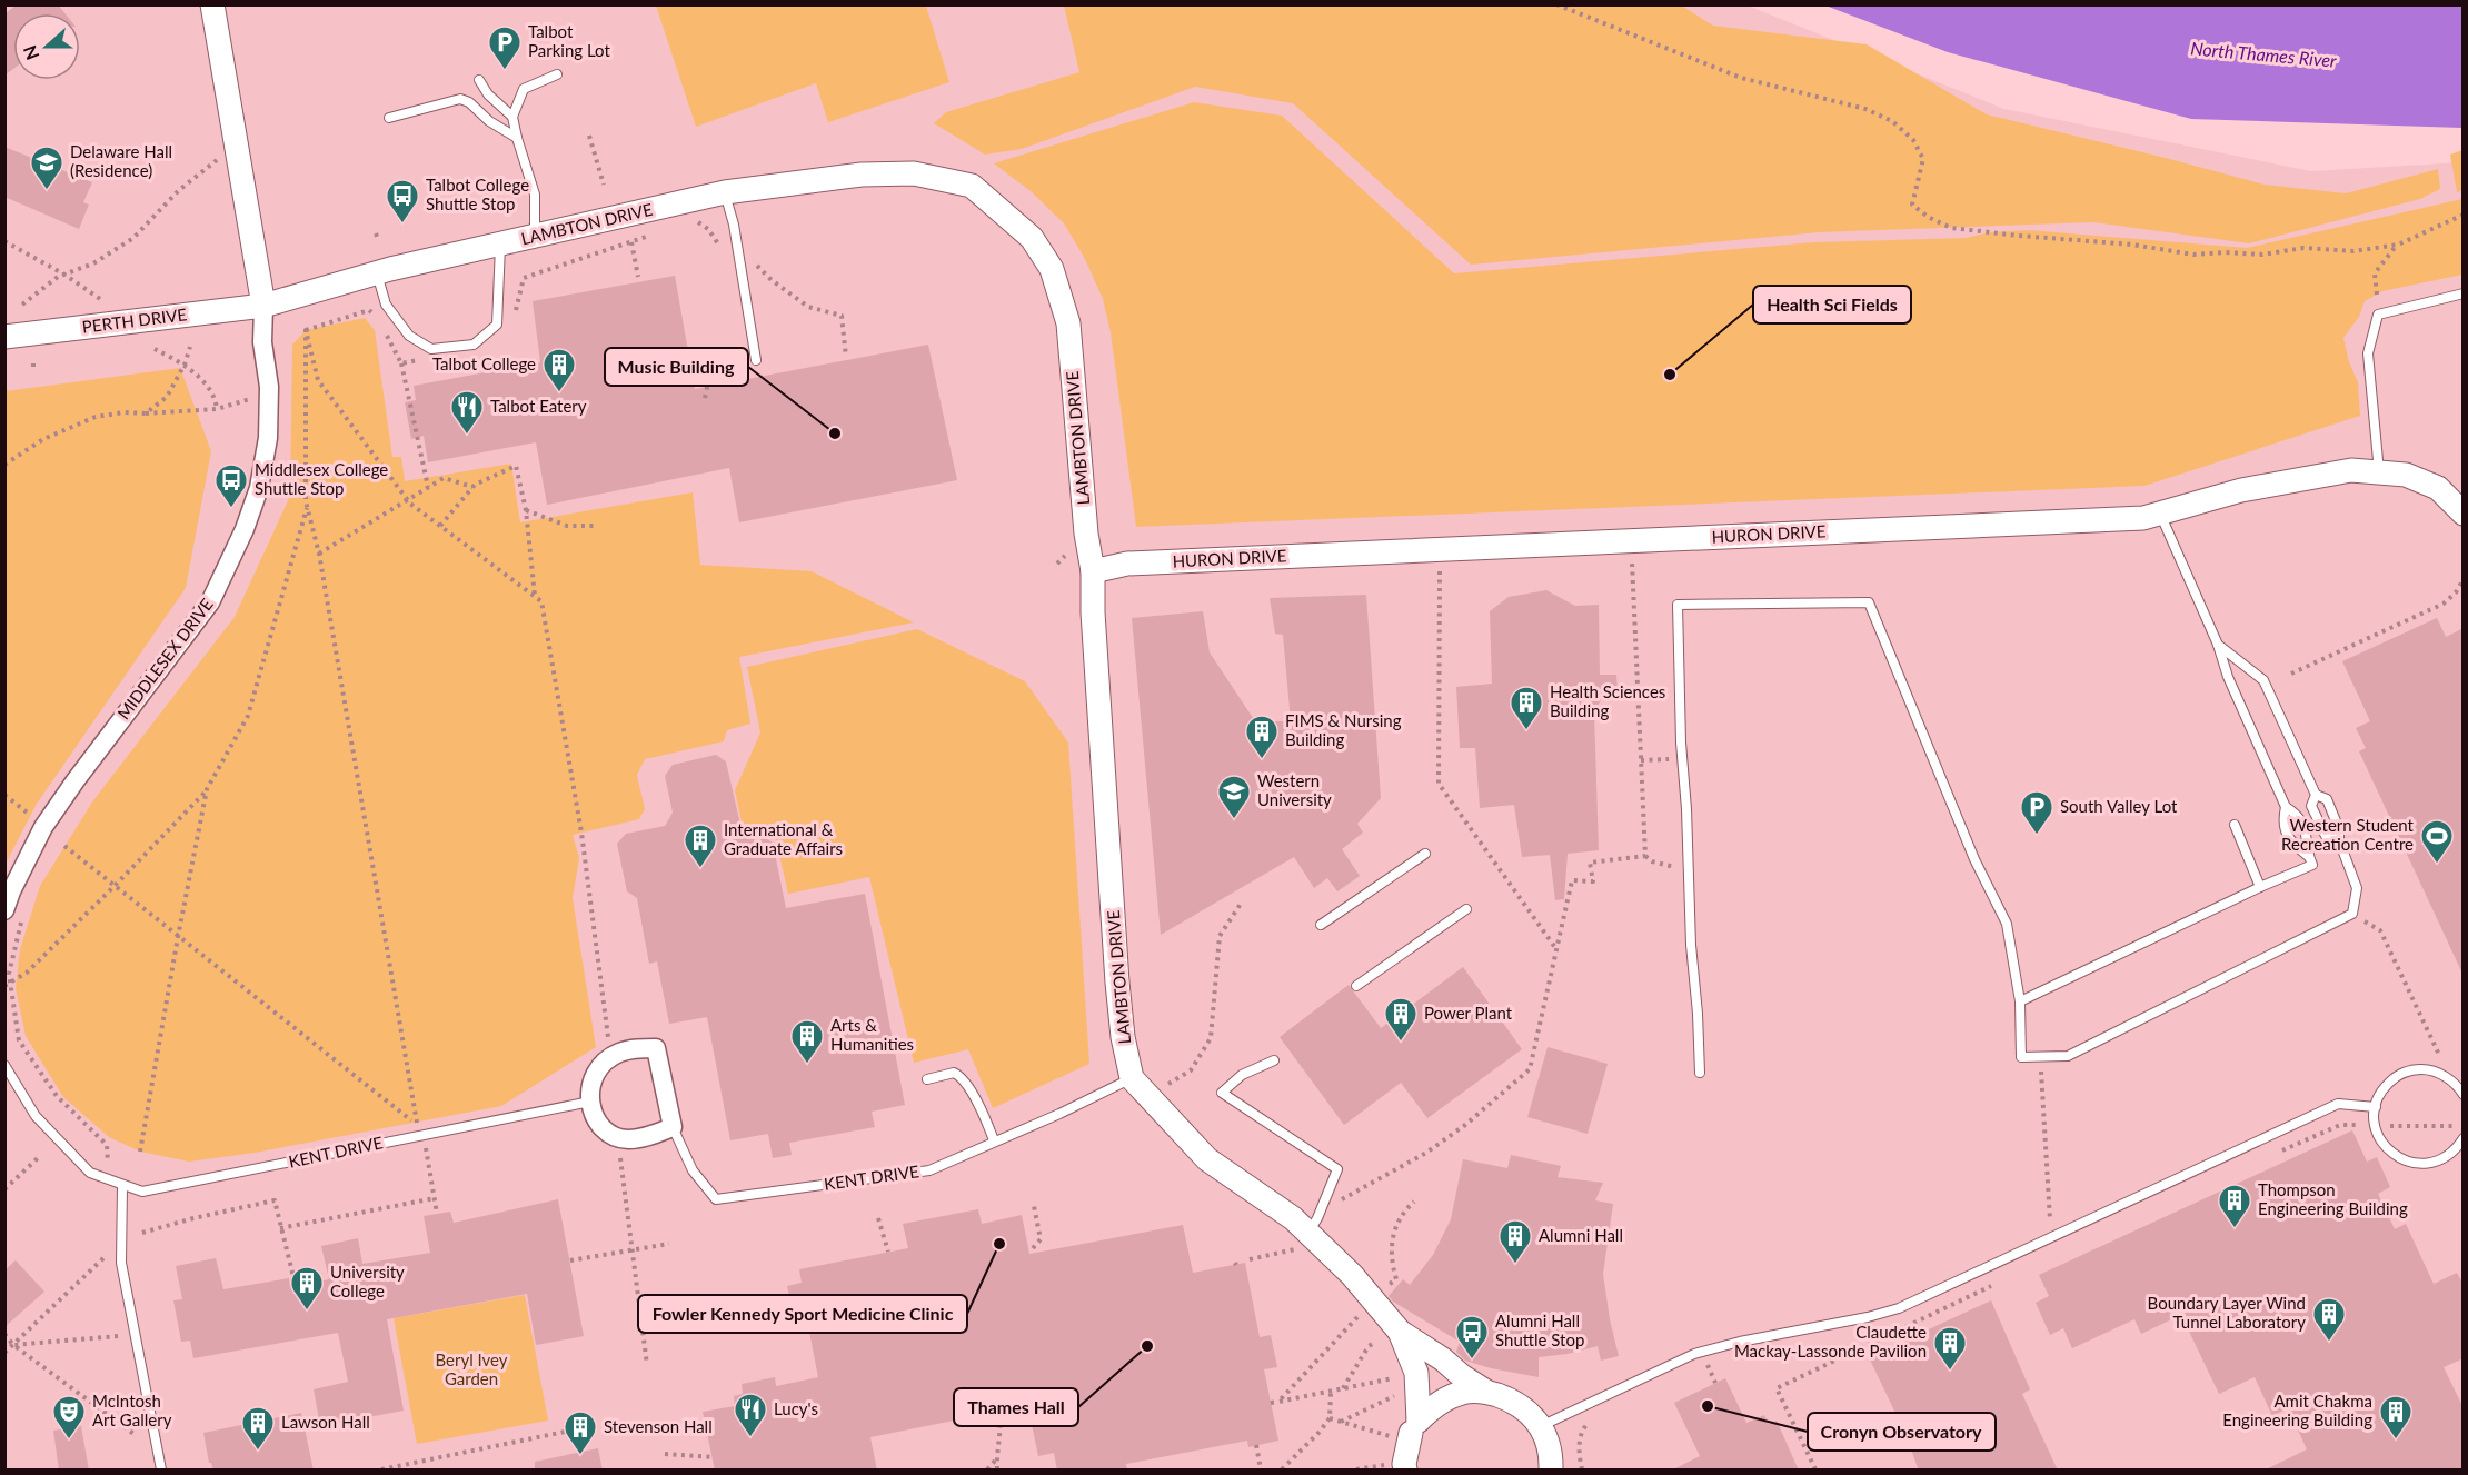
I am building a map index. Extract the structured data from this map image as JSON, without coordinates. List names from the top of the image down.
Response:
{
  "streets": {
    "street": [
      "LAMBTON DRIVE",
      "PERTH DRIVE",
      "HURON DRIVE",
      "MIDDLESEX DRIVE",
      "KENT DRIVE"
    ]
  },
  "crossings": [
    ["LAMBTON DRIVE", "PERTH DRIVE"],
    ["LAMBTON DRIVE", "HURON DRIVE"],
    ["LAMBTON DRIVE", "MIDDLESEX DRIVE"],
    ["LAMBTON DRIVE", "KENT DRIVE"],
    ["PERTH DRIVE", "MIDDLESEX DRIVE"]
  ],
  "water": ["North Thames River"],
  "parks": ["Beryl Ivey Garden"],
  "places": {
    "parking": ["Talbot Parking Lot", "South Valley Lot"],
    "school or university": ["Delaware Hall (Residence)", "Western University"],
    "bus stop": ["Talbot College Shuttle Stop", "Middlesex College Shuttle Stop", "Alumni Hall Shuttle Stop"],
    "other": [
      "Health Sci Fields",
      "Music Building",
      "Fowler Kennedy Sport Medicine Clinic",
      "Thames Hall",
      "Cronyn Observatory"
    ],
    "building": [
      "Talbot College",
      "Health Sciences Building",
      "FIMS & Nursing Building",
      "International & Graduate Affairs",
      "Power Plant",
      "Arts & Humanities",
      "Thompson Engineering Building",
      "Alumni Hall",
      "University College",
      "Boundary Layer Wind Tunnel Laboratory",
      "Claudette Mackay-Lassonde Pavilion",
      "Amit Chakma Engineering Building",
      "Lawson Hall",
      "Stevenson Hall"
    ],
    "restaurant": ["Talbot Eatery", "Lucy's"],
    "sports": ["Western Student Recreation Centre"],
    "theatre": ["McIntosh Art Gallery"]
  },
  "north": "left"
}
